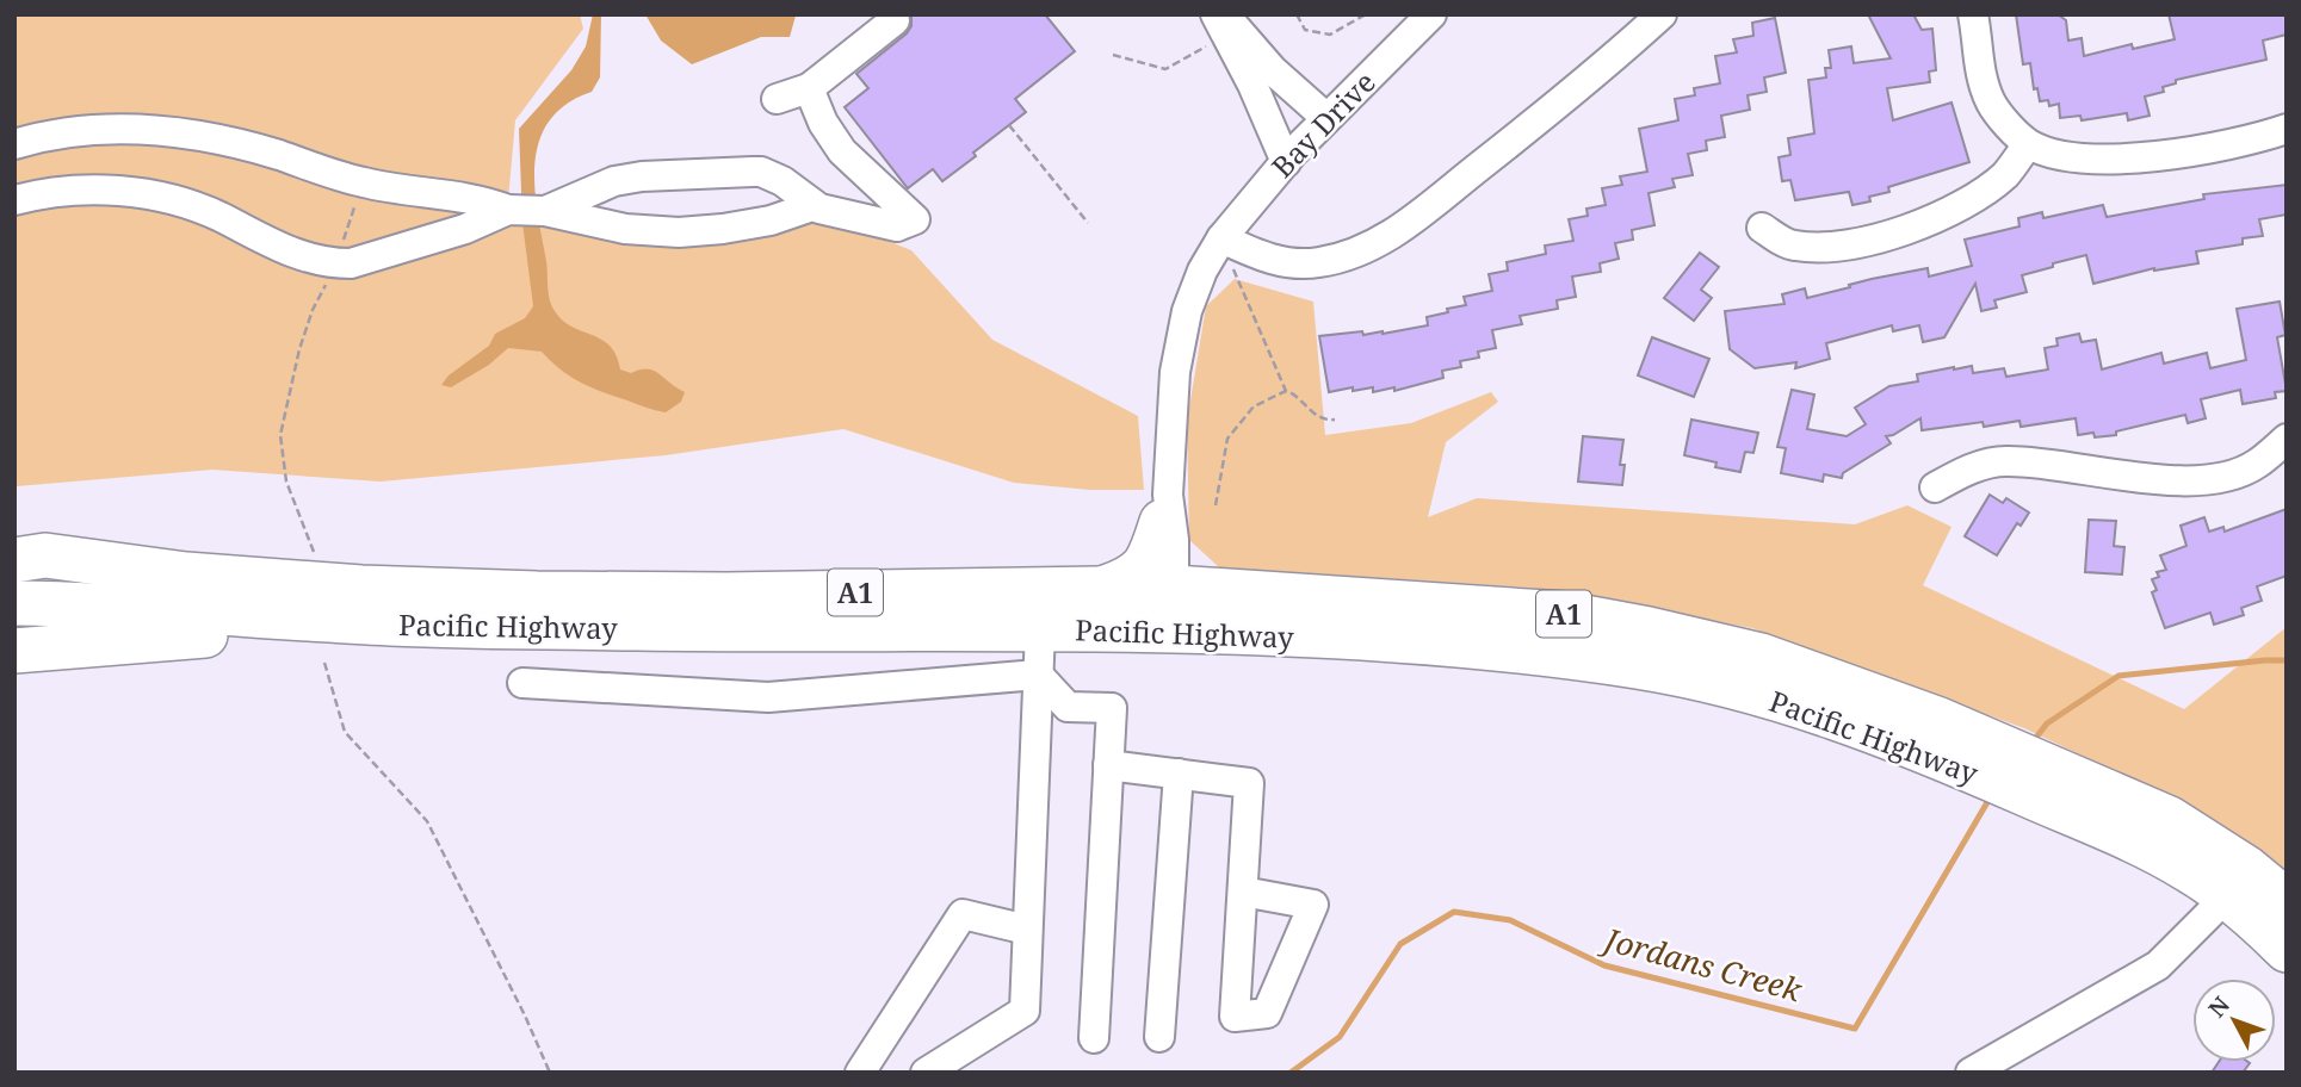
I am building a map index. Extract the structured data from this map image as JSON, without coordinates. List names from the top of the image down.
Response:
{
  "streets": {
    "highway": ["A1", "Pacific Highway"],
    "street": ["Bay Drive"]
  },
  "crossings": [
    ["Bay Drive", "Pacific Highway"]
  ],
  "water": ["Jordans Creek"],
  "north": "top left"
}
